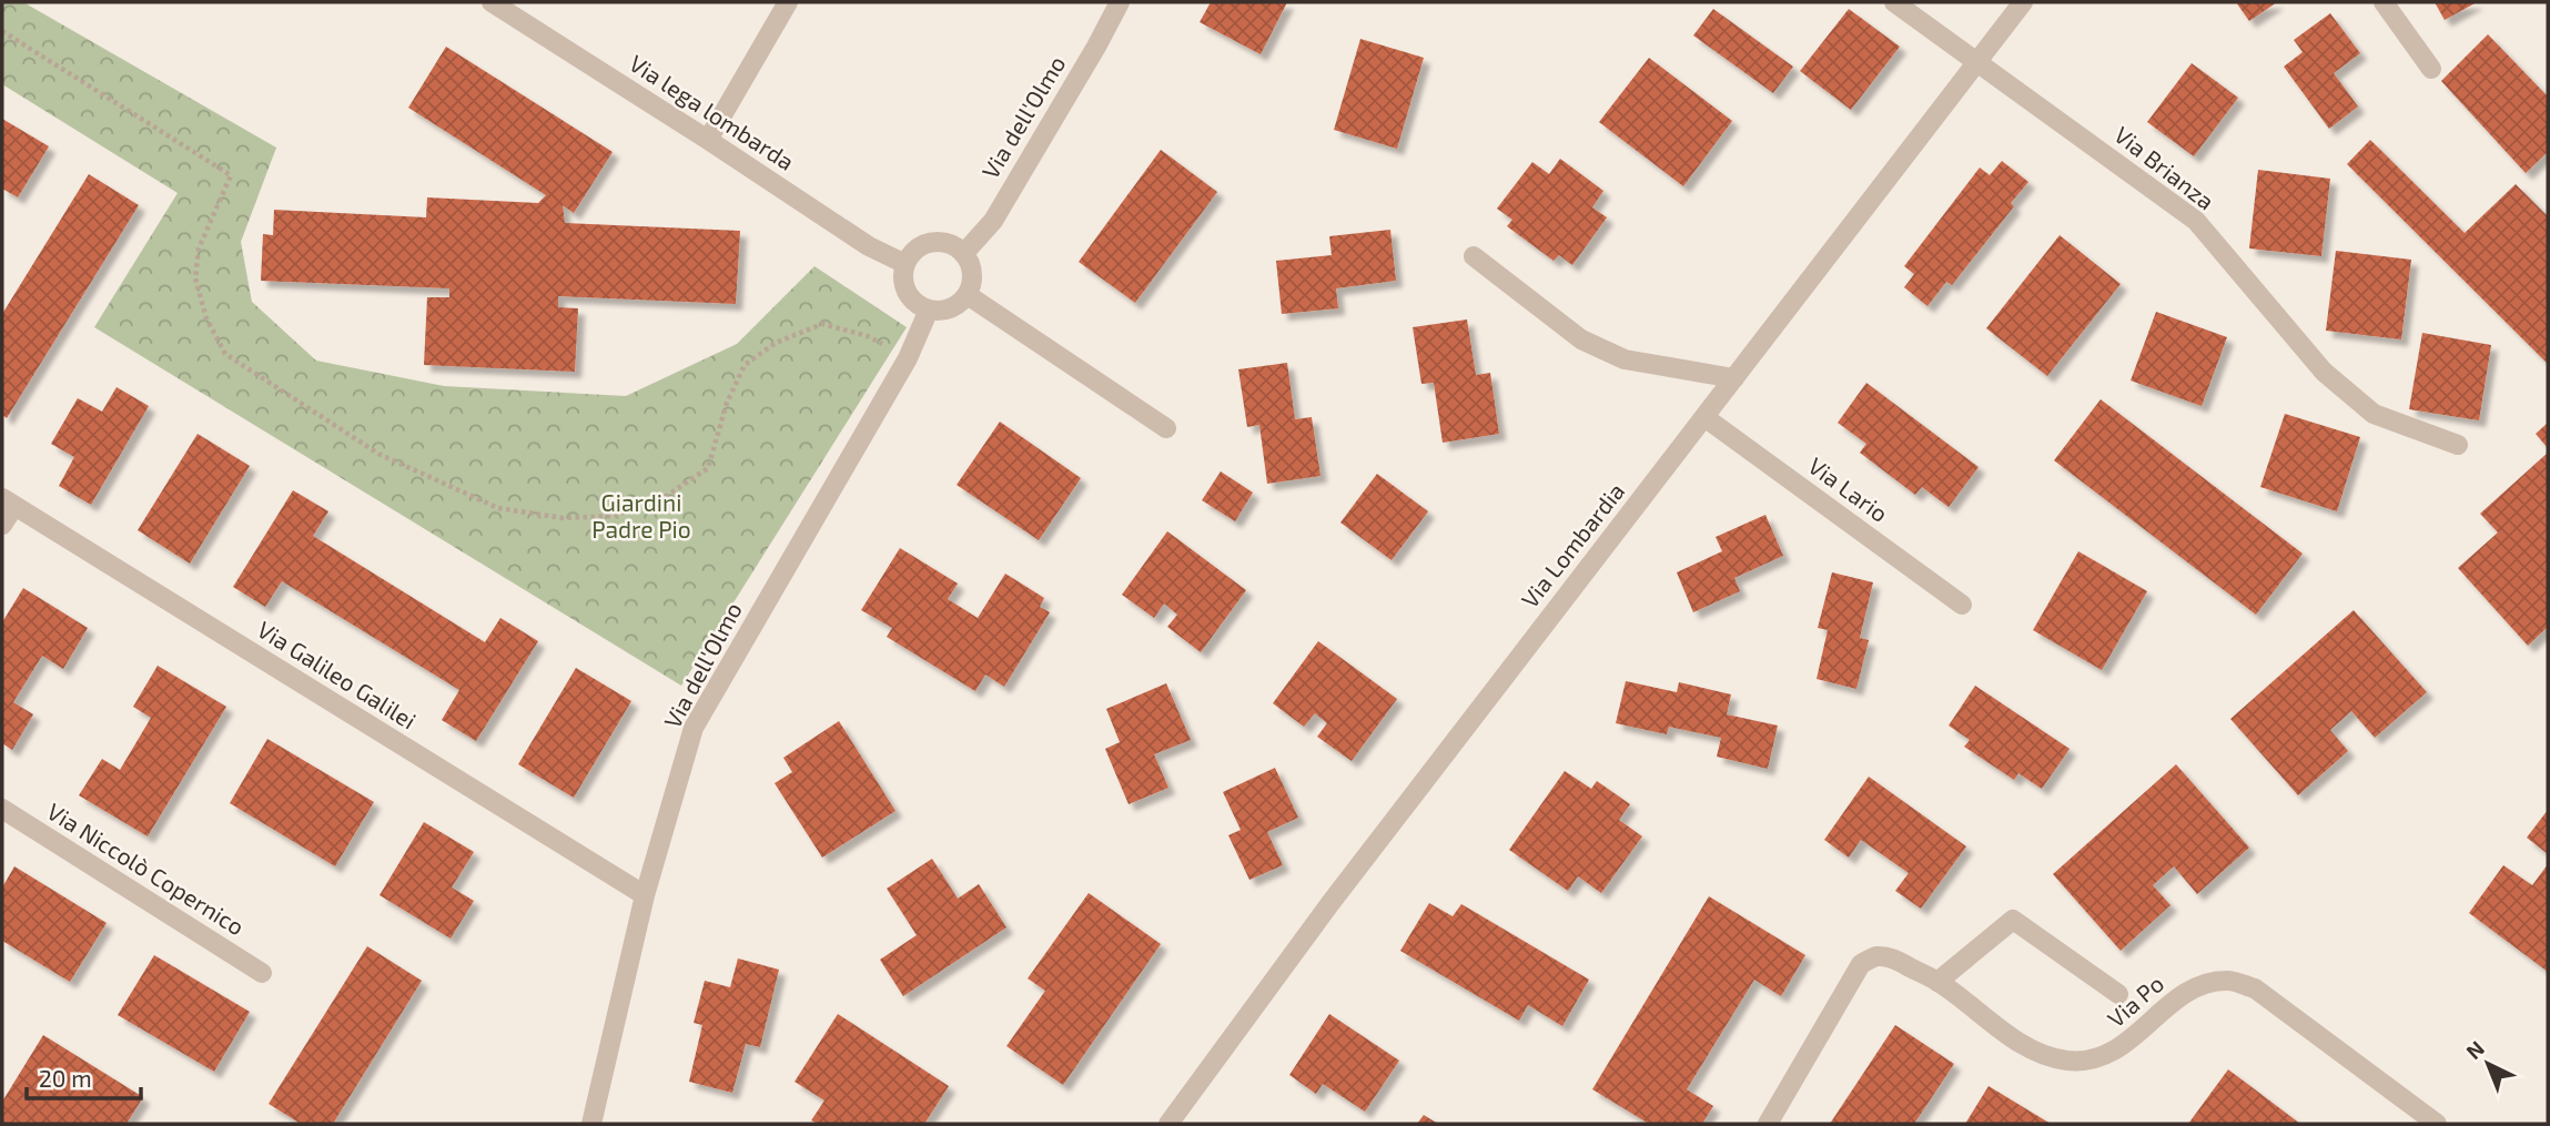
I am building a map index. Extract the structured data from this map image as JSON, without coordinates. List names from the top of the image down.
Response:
{
  "streets": {
    "street": [
      "Via lega lombarda",
      "Via dell'Olmo",
      "Via Brianza",
      "Via Lario",
      "Via Lombardia",
      "Via Galileo Galilei",
      "Via Niccolò Copernico",
      "Via Po"
    ]
  },
  "crossings": [
    ["Via lega lombarda", "Via dell'Olmo"],
    ["Via dell'Olmo", "Via Galileo Galilei"],
    ["Via Brianza", "Via Lombardia"],
    ["Via Lario", "Via Lombardia"]
  ],
  "parks": ["Giardini Padre Pio"],
  "scale_bar": "20 m",
  "north": "top left"
}
